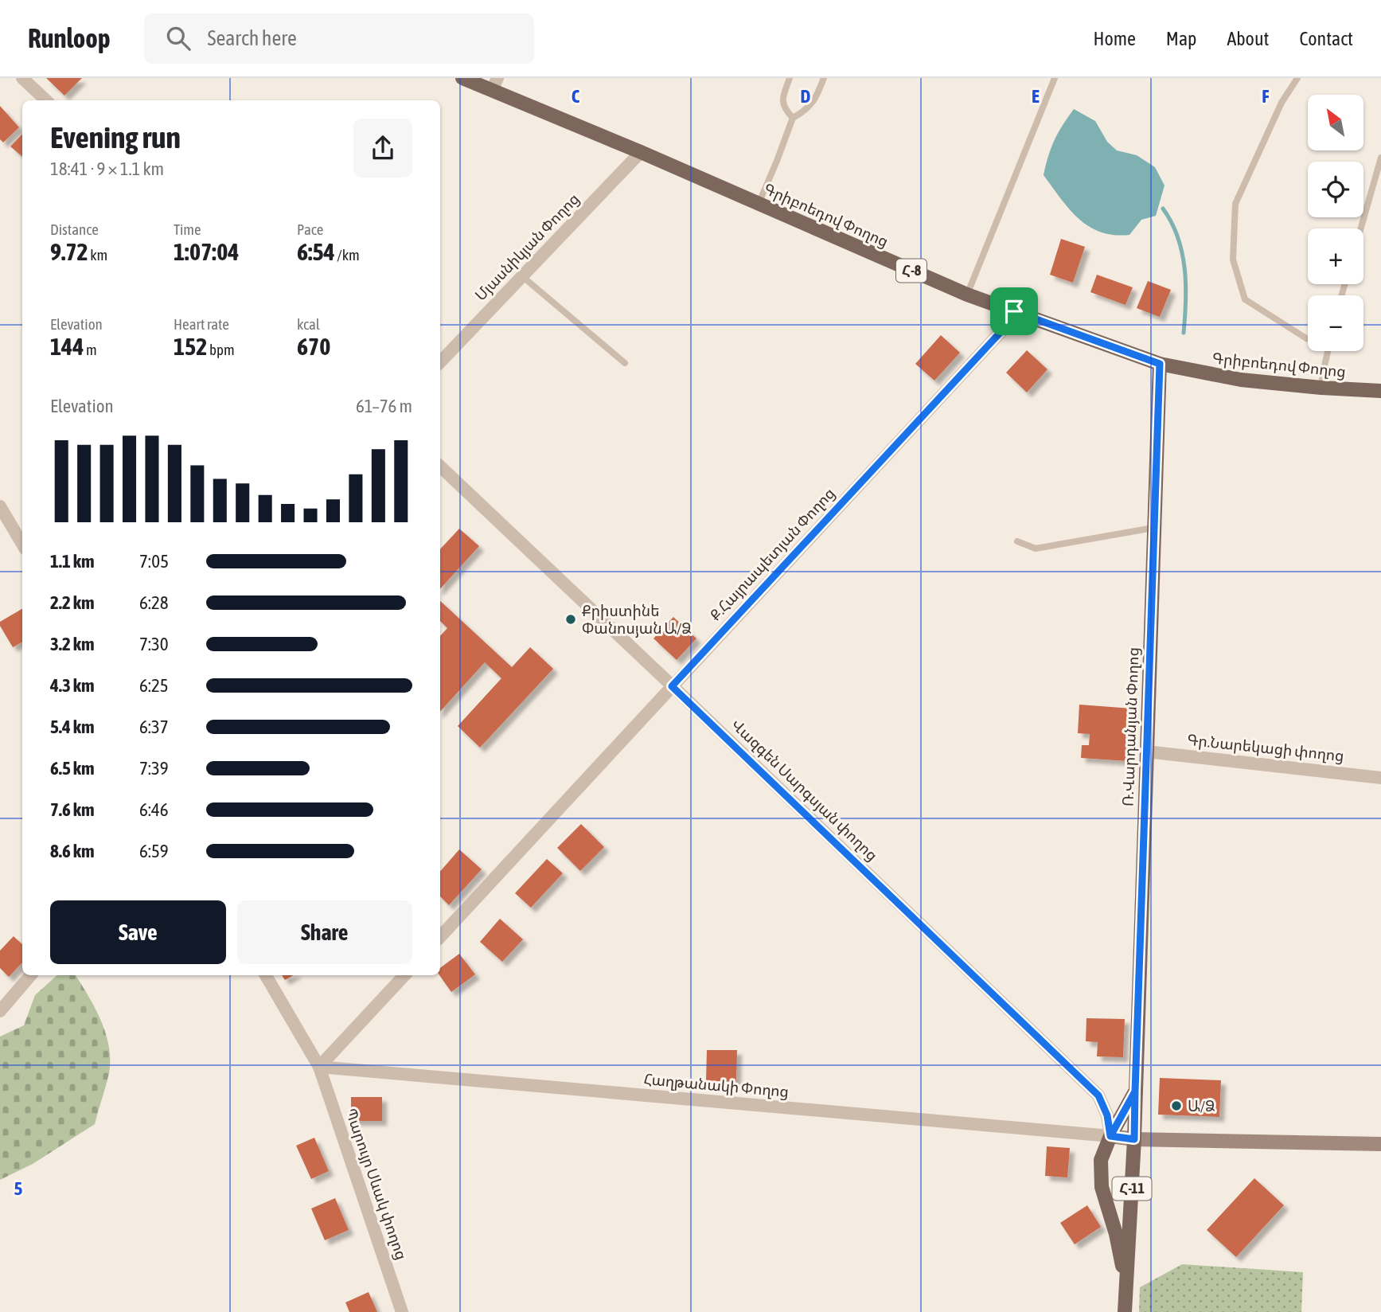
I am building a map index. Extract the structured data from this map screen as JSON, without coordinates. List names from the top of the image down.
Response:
{
  "streets": {
    "main road": [
      "Գրիբոեդով Փողոց",
      "Հ-8",
      "Ռ.Վարդանյան Փողոց",
      "Հ-11"
    ],
    "street": [
      "Մյասնիկյան Փողոց",
      "Ք.Հայրապետյան Փողոց",
      "Գր.Նարեկացի փողոց",
      "Վազգեն Սարգսյան փողոց",
      "Հաղթանակի Փողոց",
      "Պարույր Սևակ փողոց"
    ]
  },
  "crossings": [
    ["Գրիբոեդով Փողոց", "Մյասնիկյան Փողոց"],
    ["Գրիբոեդով Փողոց", "Ք.Հայրապետյան Փողոց"],
    ["Գրիբոեդով Փողոց", "Ռ.Վարդանյան Փողոց"],
    ["Ք.Հայրապետյան Փողոց", "Վազգեն Սարգսյան փողոց"],
    ["Ռ.Վարդանյան Փողոց", "Գր.Նարեկացի փողոց"],
    ["Ռ.Վարդանյան Փողոց", "Հ-11"],
    ["Վազգեն Սարգսյան փողոց", "Հաղթանակի Փողոց"],
    ["Վազգեն Սարգսյան փողոց", "Հ-11"],
    ["Հաղթանակի Փողոց", "Պարույր Սևակ փողոց"],
    ["Հաղթանակի Փողոց", "Հ-11"]
  ],
  "places": ["Քրիստինե Փանոսյան Ա/Ձ", "Ա/Ձ"],
  "north": "top left",
  "page": {
    "header": "Runloop",
    "search": "Search here",
    "nav": [
      "Home",
      "Map",
      "About",
      "Contact"
    ],
    "map_buttons": ["+", "−"],
    "heading": ["Evening run", "18:41 · 9 × 1.1 km"],
    "stats": [
      ["Distance", "9.72 km"],
      ["Time", "1:07:04"],
      ["Pace", "6:54 /km"],
      ["Elevation", "144 m"],
      ["Heart rate", "152 bpm"],
      ["kcal", "670"]
    ],
    "chart": ["Elevation", "61–76 m"],
    "list": [
      {
        "name": "1.1 km",
        "note": "7:05"
      },
      {
        "name": "2.2 km",
        "note": "6:28"
      },
      {
        "name": "3.2 km",
        "note": "7:30"
      },
      {
        "name": "4.3 km",
        "note": "6:25"
      },
      {
        "name": "5.4 km",
        "note": "6:37"
      },
      {
        "name": "6.5 km",
        "note": "7:39"
      },
      {
        "name": "7.6 km",
        "note": "6:46"
      },
      {
        "name": "8.6 km",
        "note": "6:59"
      }
    ],
    "buttons": ["Save", "Share"]
  },
  "grid": {
    "columns": [
      "C",
      "D",
      "E",
      "F"
    ],
    "rows": ["5"]
  }
}
